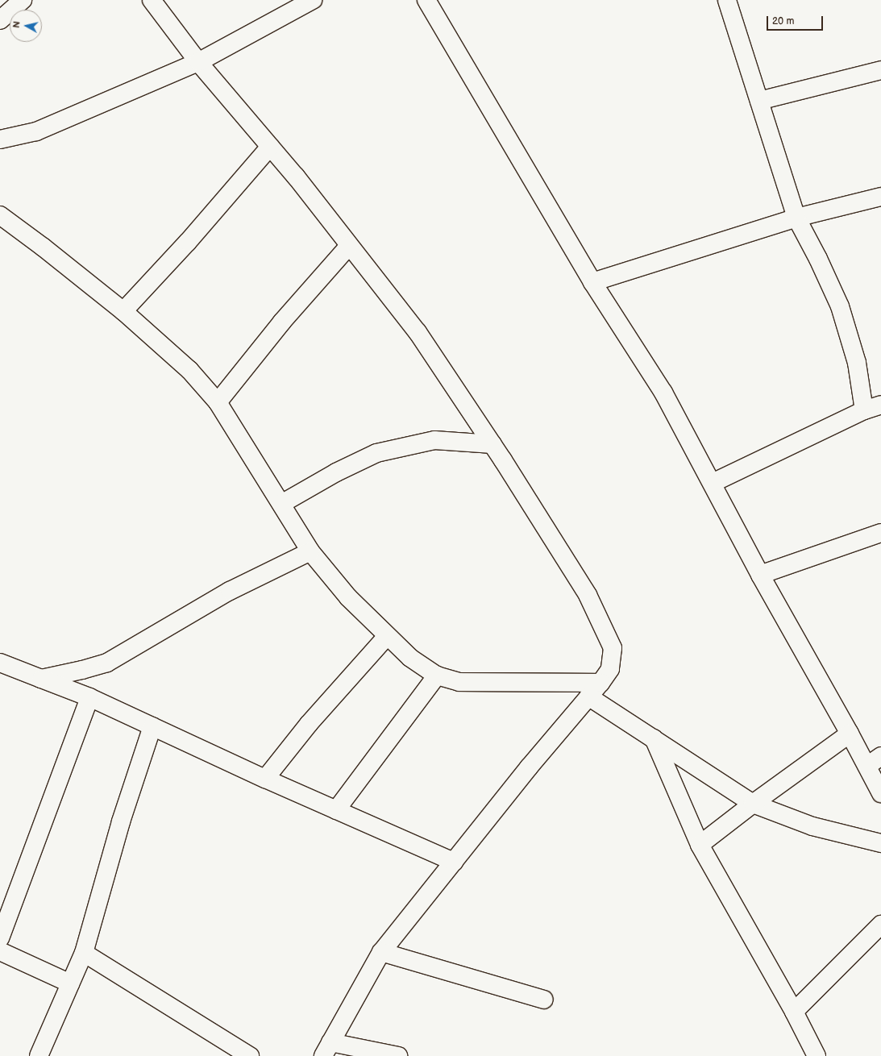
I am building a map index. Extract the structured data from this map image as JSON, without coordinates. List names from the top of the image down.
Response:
{
  "scale_bar": "20 m",
  "north": "left"
}
